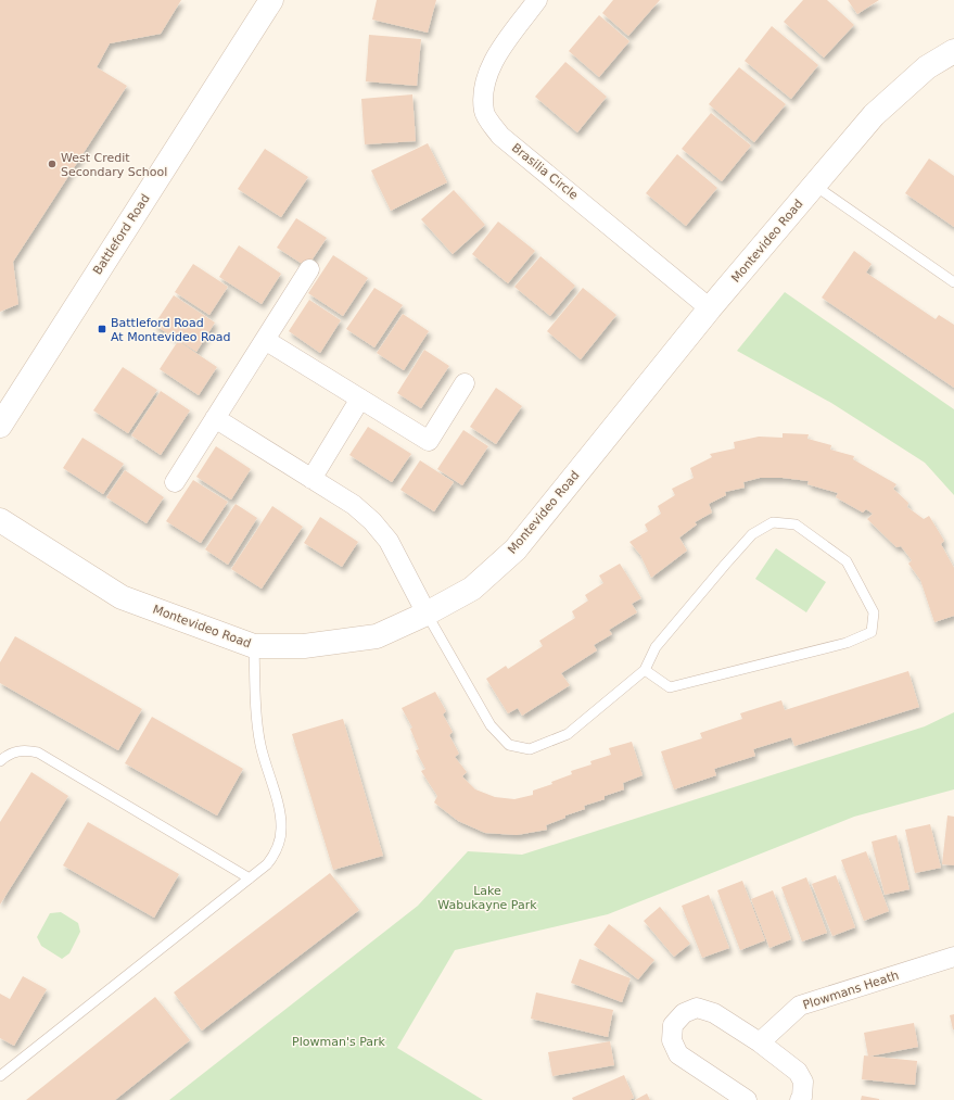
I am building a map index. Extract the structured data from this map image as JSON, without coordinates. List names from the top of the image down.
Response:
{
  "streets": {
    "street": [
      "Brasilia Circle",
      "Battleford Road",
      "Montevideo Road",
      "Plowmans Heath"
    ]
  },
  "crossings": [
    ["Brasilia Circle", "Montevideo Road"]
  ],
  "parks": ["Lake Wabukayne Park", "Plowman's Park"],
  "places": {
    "other": ["West Credit Secondary School"],
    "transit": ["Battleford Road At Montevideo Road"]
  }
}
